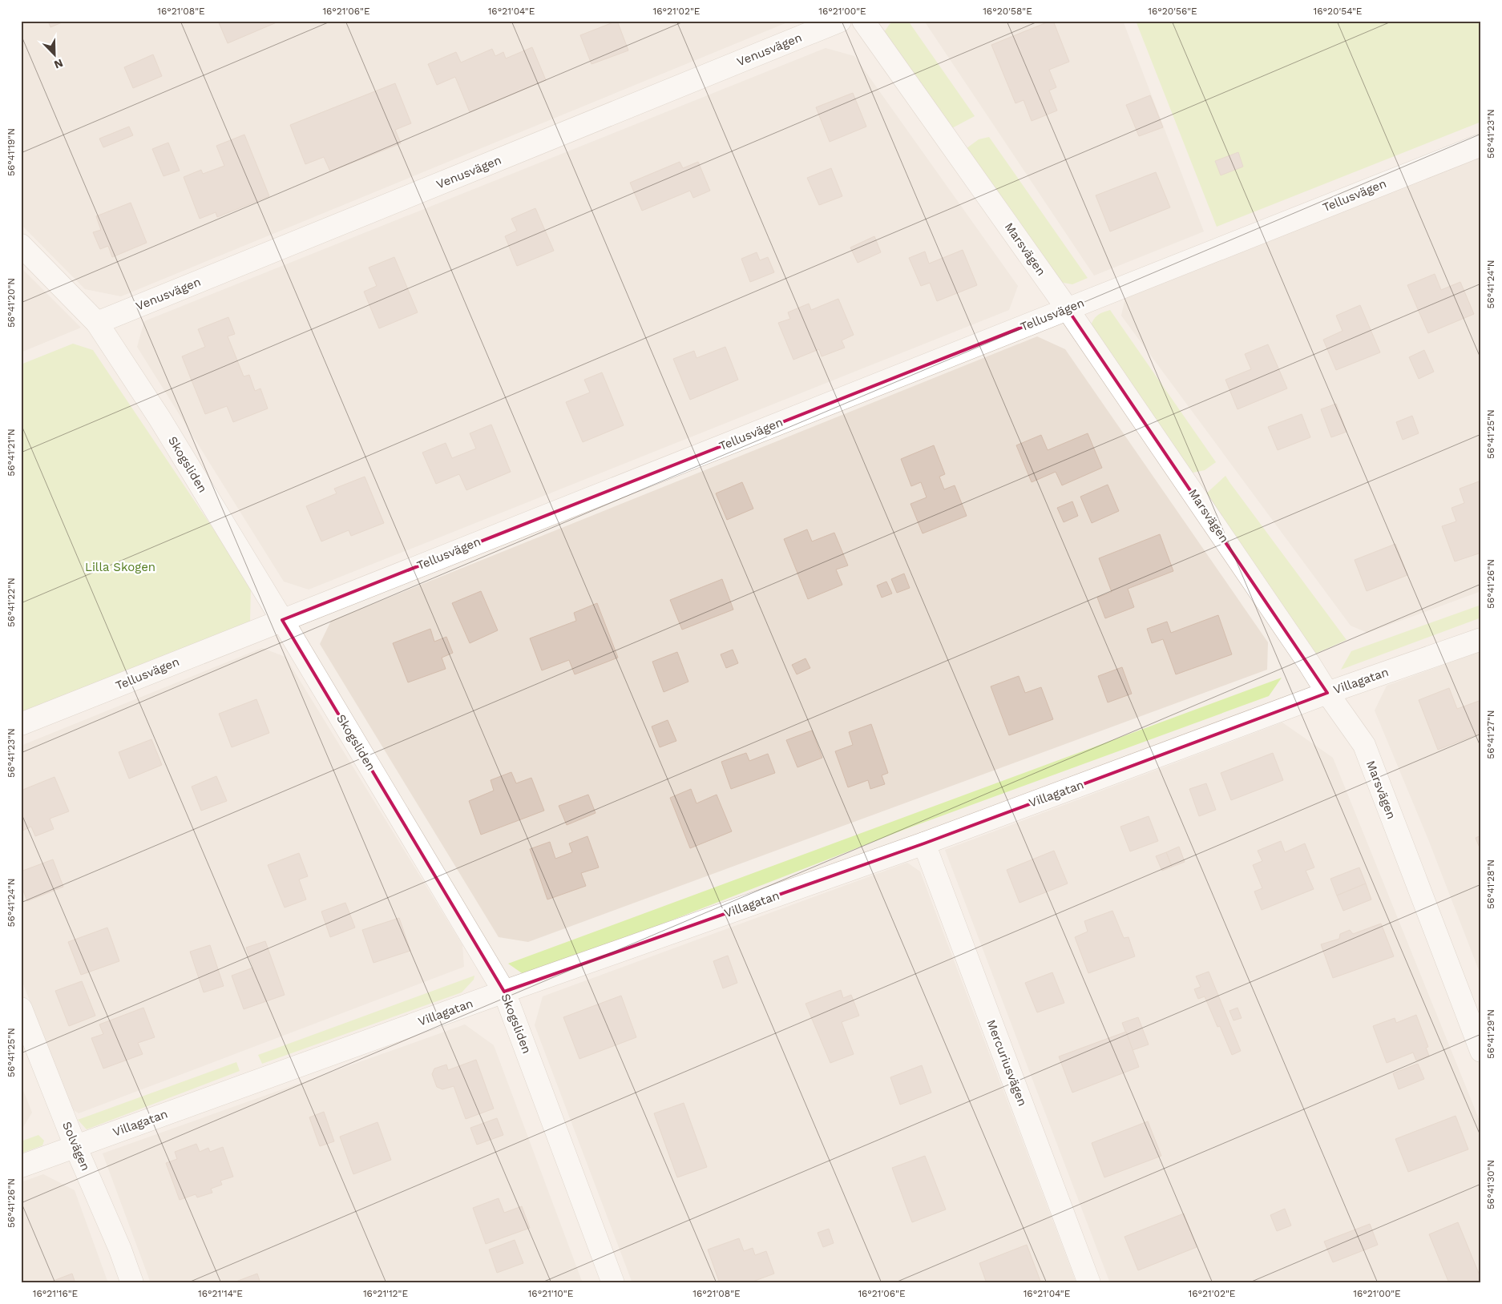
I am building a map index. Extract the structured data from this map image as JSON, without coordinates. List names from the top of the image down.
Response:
{
  "streets": {
    "street": [
      "Venusvägen",
      "Tellusvägen",
      "Marsvägen",
      "Skogsliden",
      "Villagatan",
      "Mercuriusvägen",
      "Solvägen"
    ]
  },
  "crossings": [
    ["Venusvägen", "Skogsliden"],
    ["Tellusvägen", "Marsvägen"],
    ["Tellusvägen", "Skogsliden"],
    ["Marsvägen", "Villagatan"],
    ["Skogsliden", "Villagatan"],
    ["Villagatan", "Mercuriusvägen"],
    ["Villagatan", "Solvägen"]
  ],
  "parks": ["Lilla Skogen"],
  "north": "bottom right",
  "coordinates": [
    "16°21'08\"E",
    "16°21'06\"E",
    "16°21'04\"E",
    "16°21'02\"E",
    "16°21'00\"E",
    "16°20'58\"E",
    "16°20'56\"E",
    "16°20'54\"E",
    "56°41'23\"N",
    "56°41'19\"N",
    "56°41'24\"N",
    "56°41'20\"N",
    "56°41'25\"N",
    "56°41'21\"N",
    "56°41'26\"N",
    "56°41'22\"N",
    "56°41'27\"N",
    "56°41'28\"N",
    "56°41'29\"N",
    "56°41'30\"N",
    "16°21'16\"E",
    "16°21'14\"E",
    "16°21'12\"E",
    "16°21'10\"E"
  ]
}
